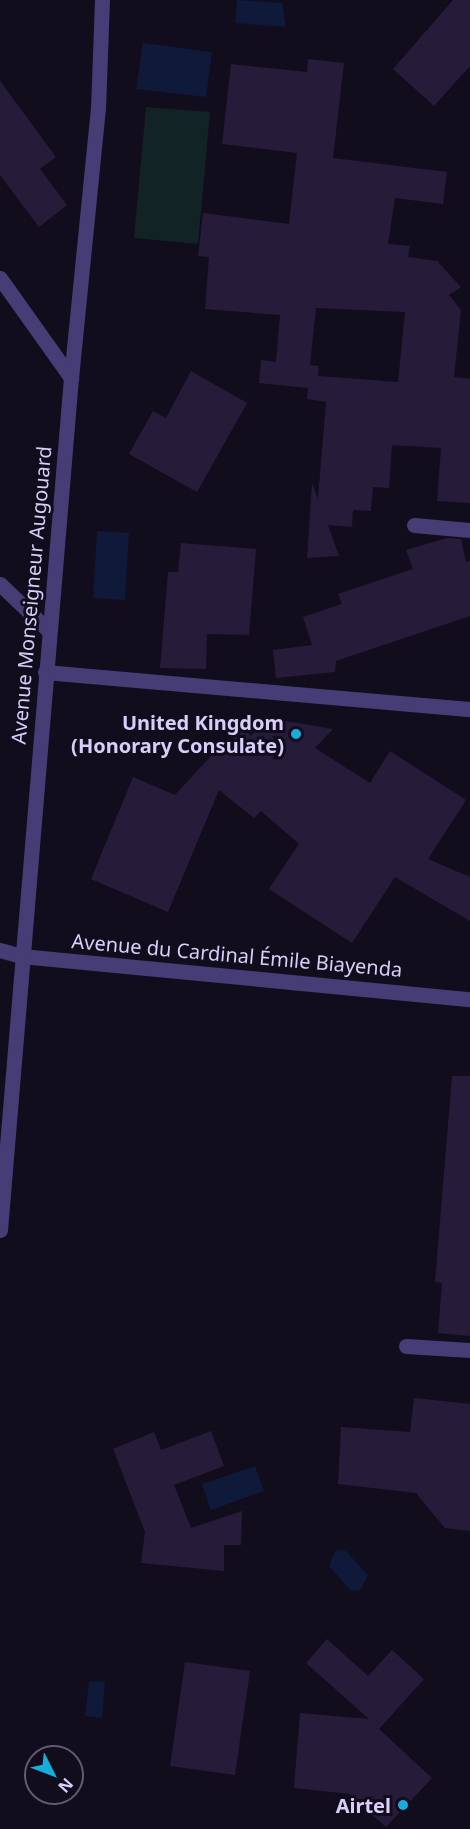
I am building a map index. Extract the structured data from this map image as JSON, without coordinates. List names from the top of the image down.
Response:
{
  "streets": {
    "street": ["Avenue Monseigneur Augouard", "Avenue du Cardinal Émile Biayenda"]
  },
  "crossings": [
    ["Avenue Monseigneur Augouard", "Avenue du Cardinal Émile Biayenda"]
  ],
  "places": ["United Kingdom (Honorary Consulate)", "Airtel"],
  "north": "bottom right"
}
